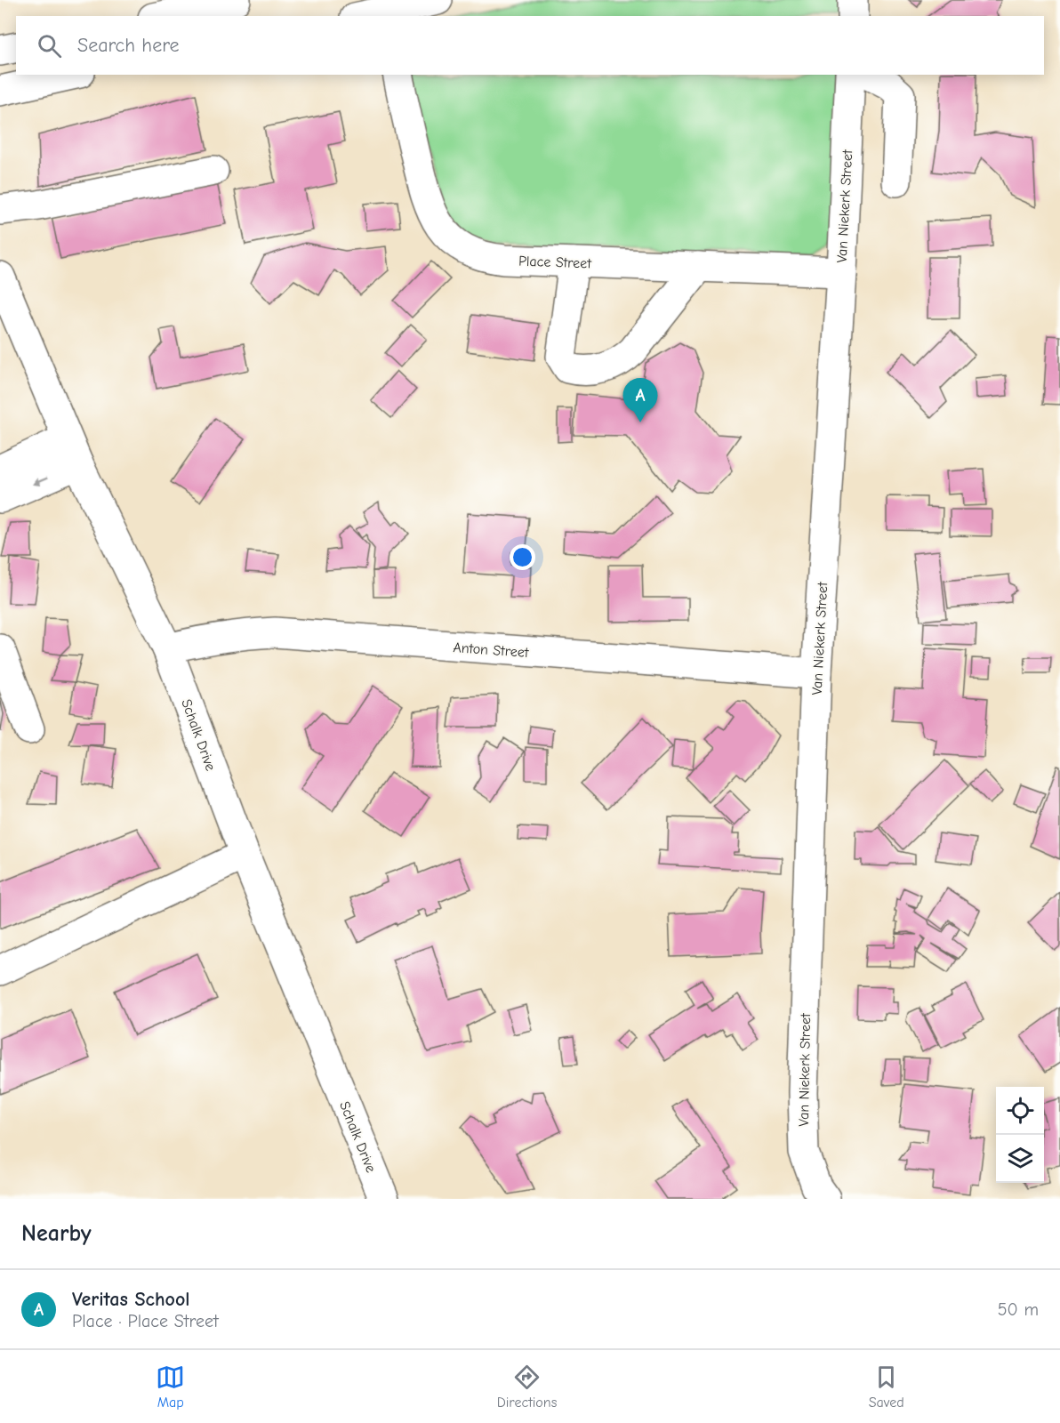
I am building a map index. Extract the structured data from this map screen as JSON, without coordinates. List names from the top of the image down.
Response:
{
  "streets": {
    "street": [
      "Van Niekerk Street",
      "Place Street",
      "Anton Street",
      "Schalk Drive"
    ]
  },
  "crossings": [
    ["Van Niekerk Street", "Place Street"],
    ["Van Niekerk Street", "Anton Street"],
    ["Anton Street", "Schalk Drive"]
  ],
  "page": {
    "search": "Search here",
    "pins": "A",
    "heading": "Nearby",
    "list": [
      {
        "mark": "A",
        "name": "Veritas School",
        "note": "Place · Place Street",
        "value": "50 m"
      }
    ],
    "nav": ["Map", "Directions", "Saved"]
  }
}
